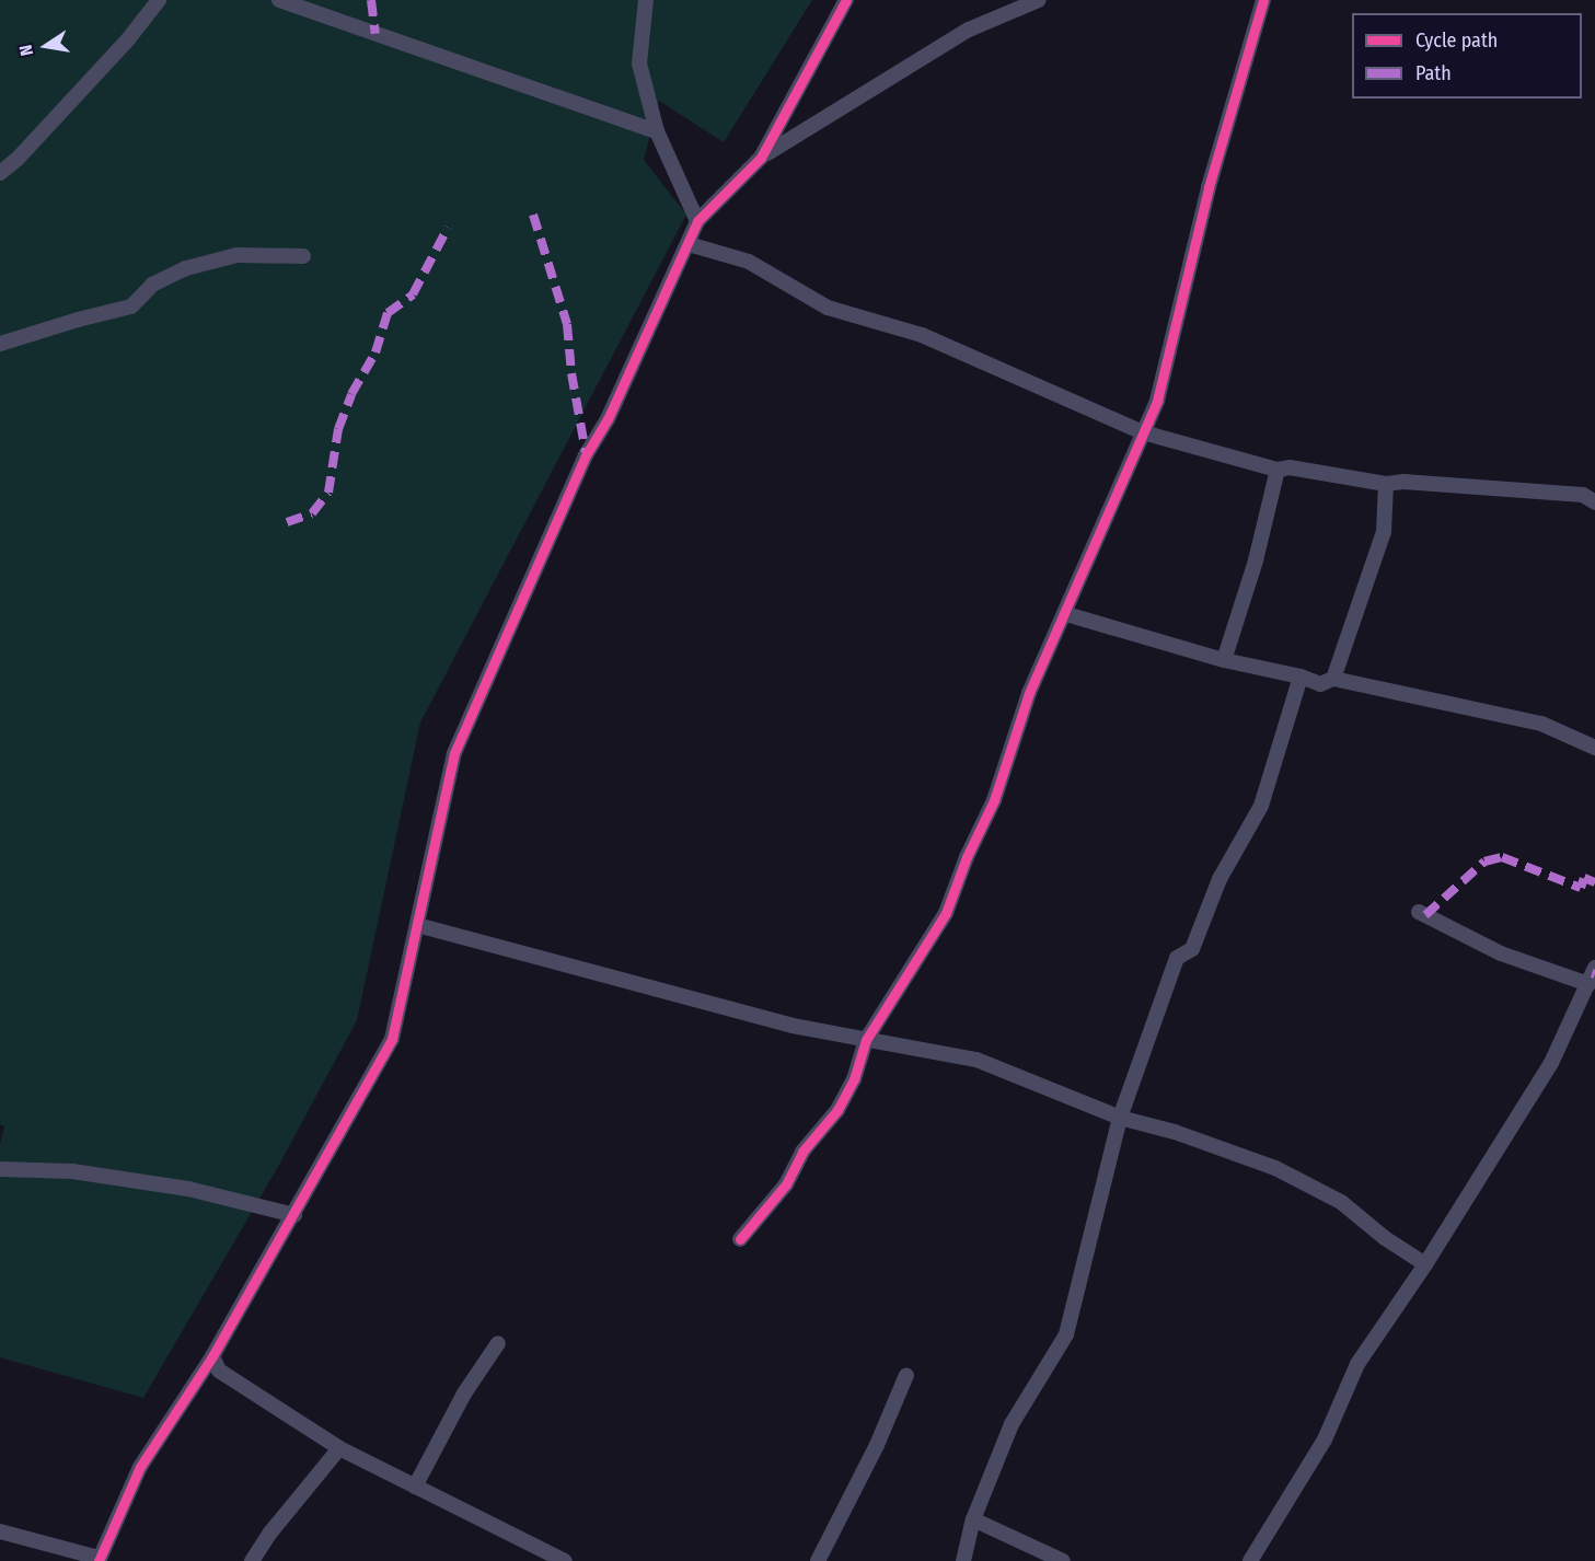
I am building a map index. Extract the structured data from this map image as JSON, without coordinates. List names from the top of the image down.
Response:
{
  "legend": ["Cycle path", "Path"],
  "north": "left"
}
